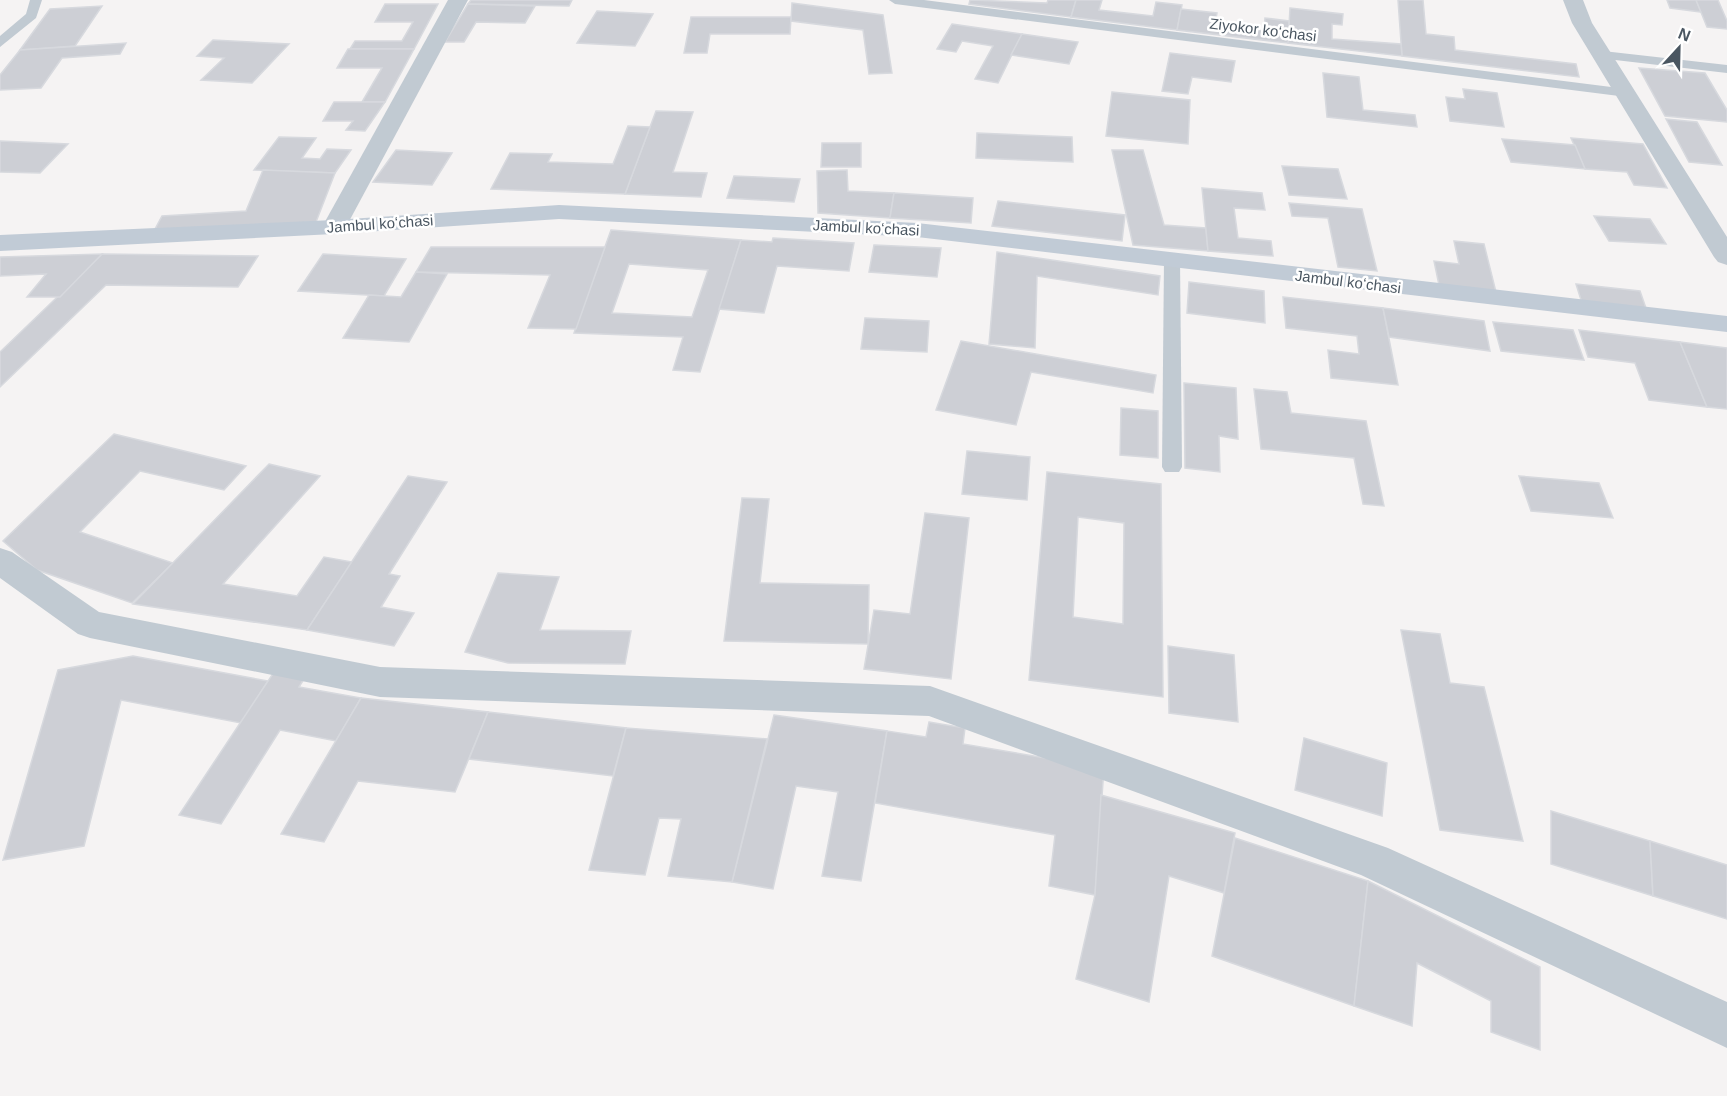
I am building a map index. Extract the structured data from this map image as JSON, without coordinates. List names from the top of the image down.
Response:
{
  "streets": {
    "street": ["Jambul koʻchasi"],
    "lane": ["Ziyokor koʻchasi"]
  },
  "north": "top"
}
